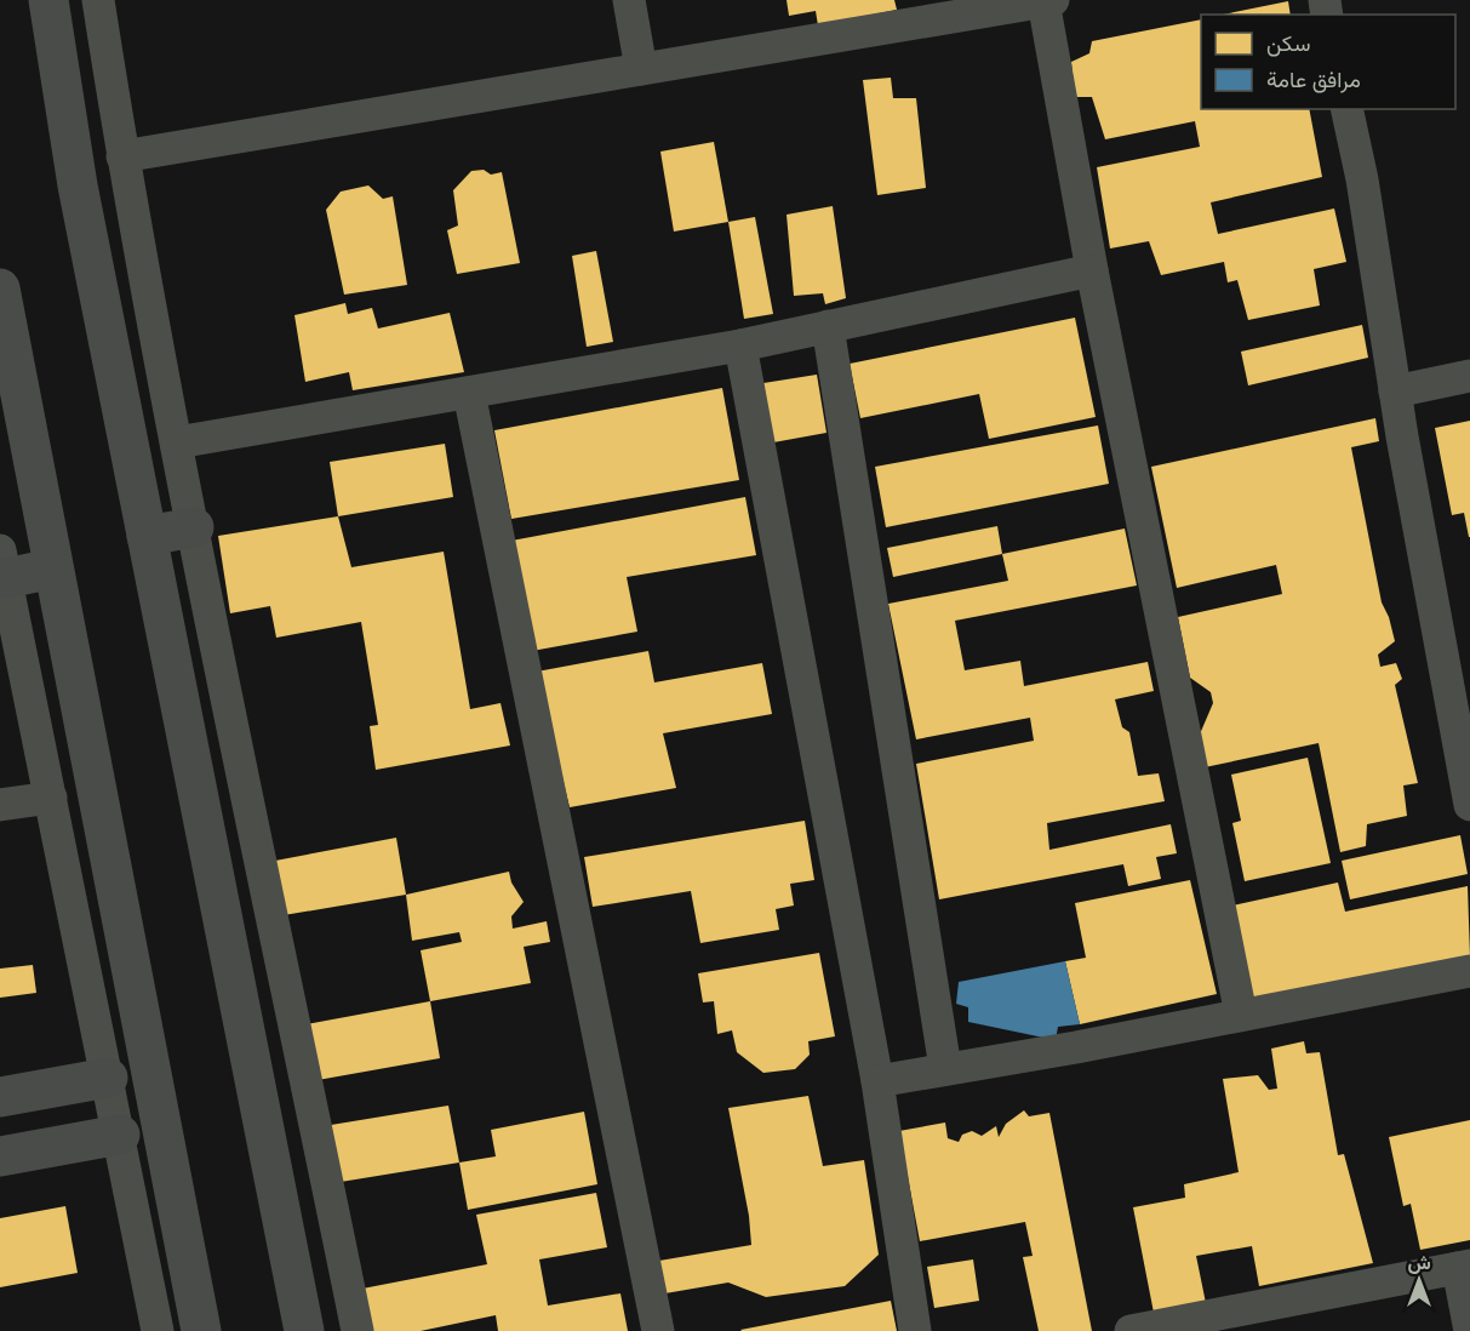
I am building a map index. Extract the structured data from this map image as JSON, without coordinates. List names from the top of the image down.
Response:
{
  "legend": ["سكن", "مرافق عامة"],
  "north": "top"
}
